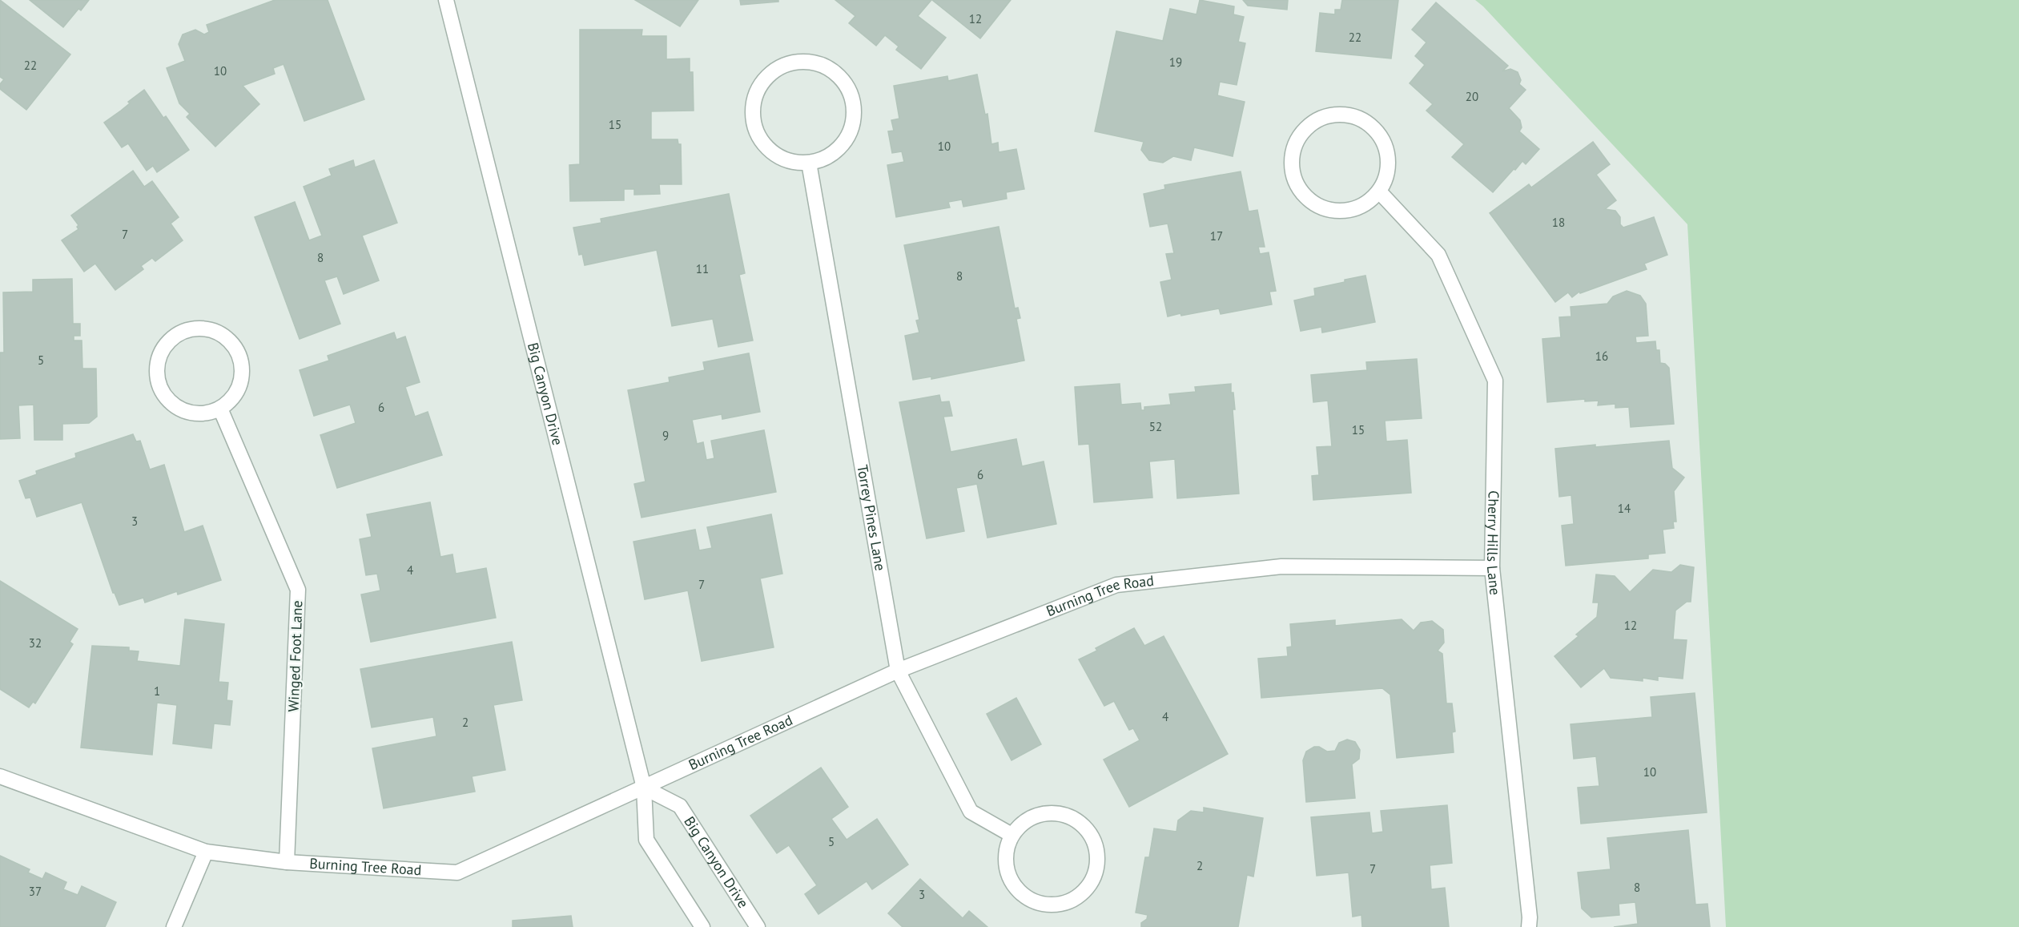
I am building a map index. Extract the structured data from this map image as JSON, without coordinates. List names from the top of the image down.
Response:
{
  "streets": {
    "street": [
      "Big Canyon Drive",
      "Torrey Pines Lane",
      "Cherry Hills Lane",
      "Burning Tree Road",
      "Winged Foot Lane"
    ]
  },
  "crossings": [
    ["Big Canyon Drive", "Burning Tree Road"],
    ["Torrey Pines Lane", "Burning Tree Road"],
    ["Cherry Hills Lane", "Burning Tree Road"],
    ["Burning Tree Road", "Winged Foot Lane"]
  ],
  "house_numbers": [
    "12",
    "22",
    "19",
    "22",
    "10",
    "20",
    "15",
    "10",
    "18",
    "7",
    "17",
    "8",
    "11",
    "8",
    "16",
    "5",
    "6",
    "52",
    "15",
    "9",
    "6",
    "14",
    "3",
    "4",
    "7",
    "12",
    "32",
    "1",
    "4",
    "2",
    "10",
    "5",
    "2",
    "7",
    "8",
    "37",
    "3"
  ]
}
